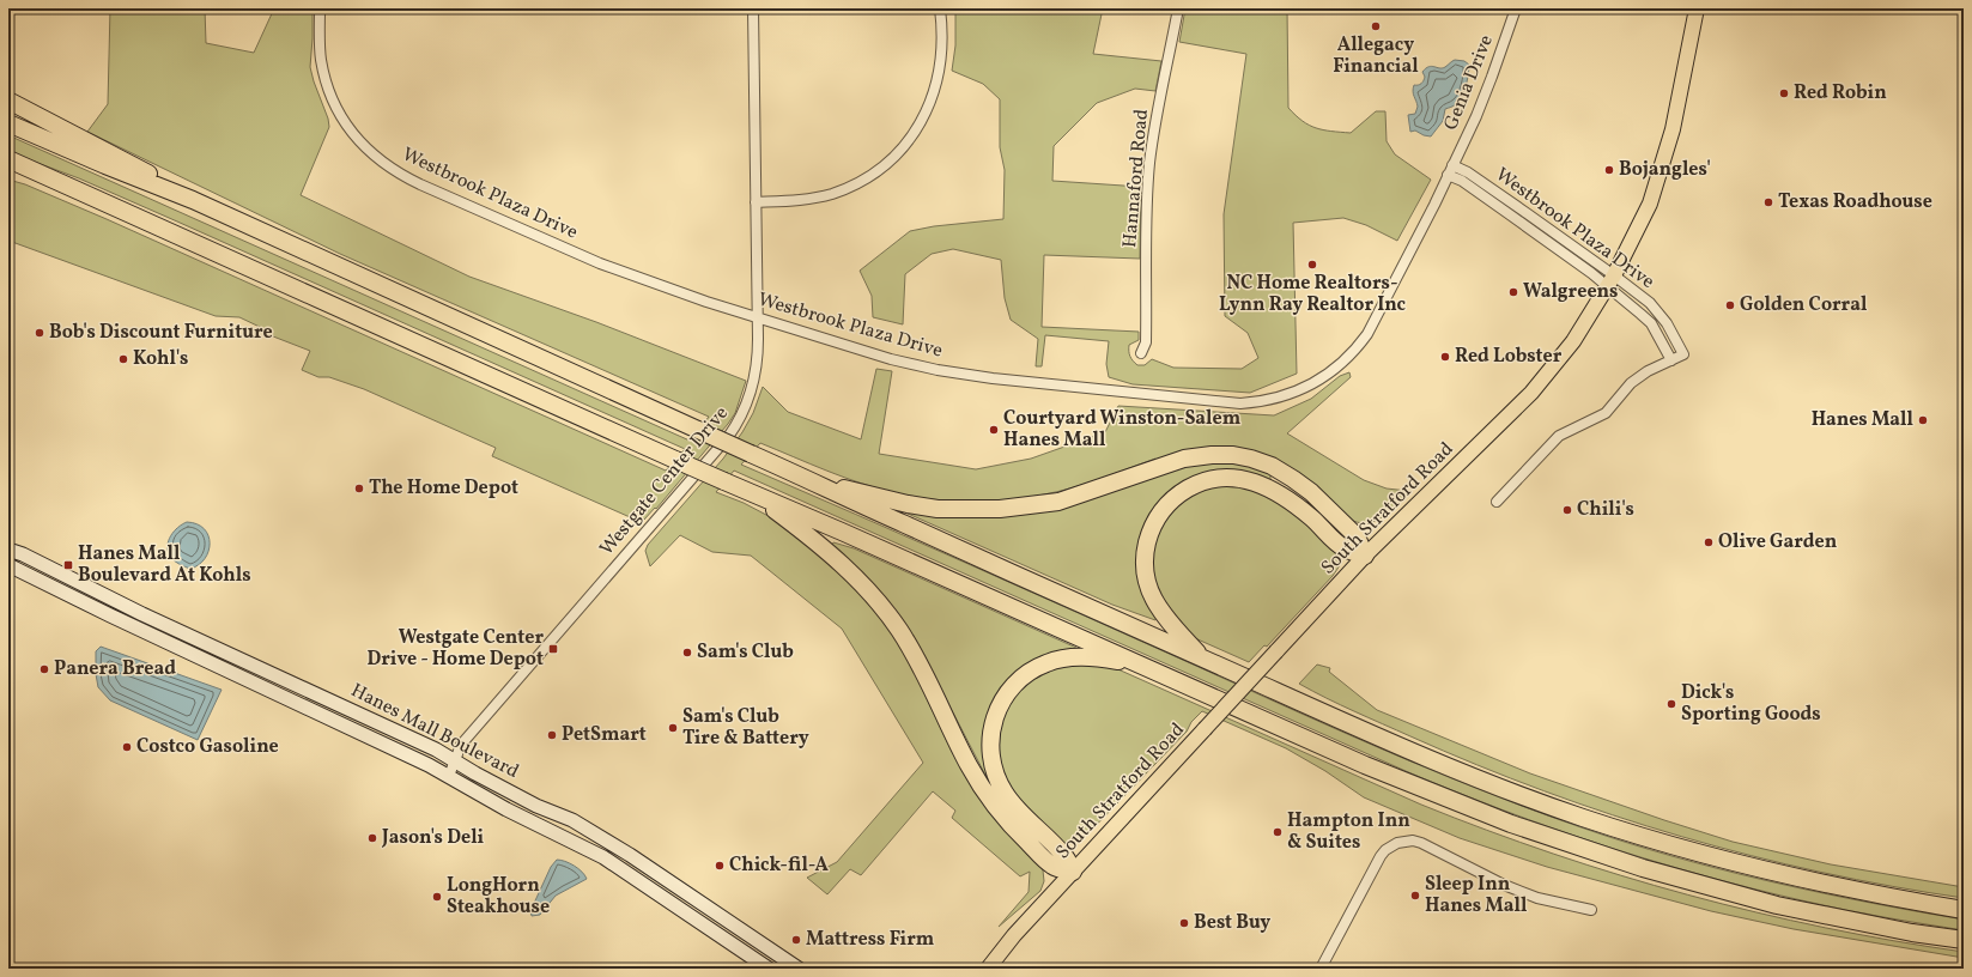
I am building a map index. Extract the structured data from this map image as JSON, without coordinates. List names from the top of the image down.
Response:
{
  "streets": {
    "main road": ["South Stratford Road", "Hanes Mall Boulevard"],
    "street": [
      "Genia Drive",
      "Hannaford Road",
      "Westbrook Plaza Drive",
      "Westgate Center Drive"
    ]
  },
  "crossings": [
    ["Genia Drive", "Westbrook Plaza Drive"],
    ["Westbrook Plaza Drive", "Westgate Center Drive"],
    ["Westbrook Plaza Drive", "South Stratford Road"],
    ["Westgate Center Drive", "Hanes Mall Boulevard"]
  ],
  "places": {
    "other": [
      "Allegacy Financial",
      "Red Robin",
      "Bojangles'",
      "Texas Roadhouse",
      "NC Home Realtors- Lynn Ray Realtor Inc",
      "Walgreens",
      "Golden Corral",
      "Bob's Discount Furniture",
      "Red Lobster",
      "Kohl's",
      "Hanes Mall",
      "Courtyard Winston-Salem Hanes Mall",
      "The Home Depot",
      "Chili's",
      "Olive Garden",
      "Sam's Club",
      "Panera Bread",
      "Dick's Sporting Goods",
      "Sam's Club Tire & Battery",
      "PetSmart",
      "Costco Gasoline",
      "Hampton Inn & Suites",
      "Jason's Deli",
      "Chick-fil-A",
      "Sleep Inn Hanes Mall",
      "LongHorn Steakhouse",
      "Best Buy",
      "Mattress Firm"
    ],
    "transit": ["Hanes Mall Boulevard At Kohls", "Westgate Center Drive - Home Depot"]
  }
}
